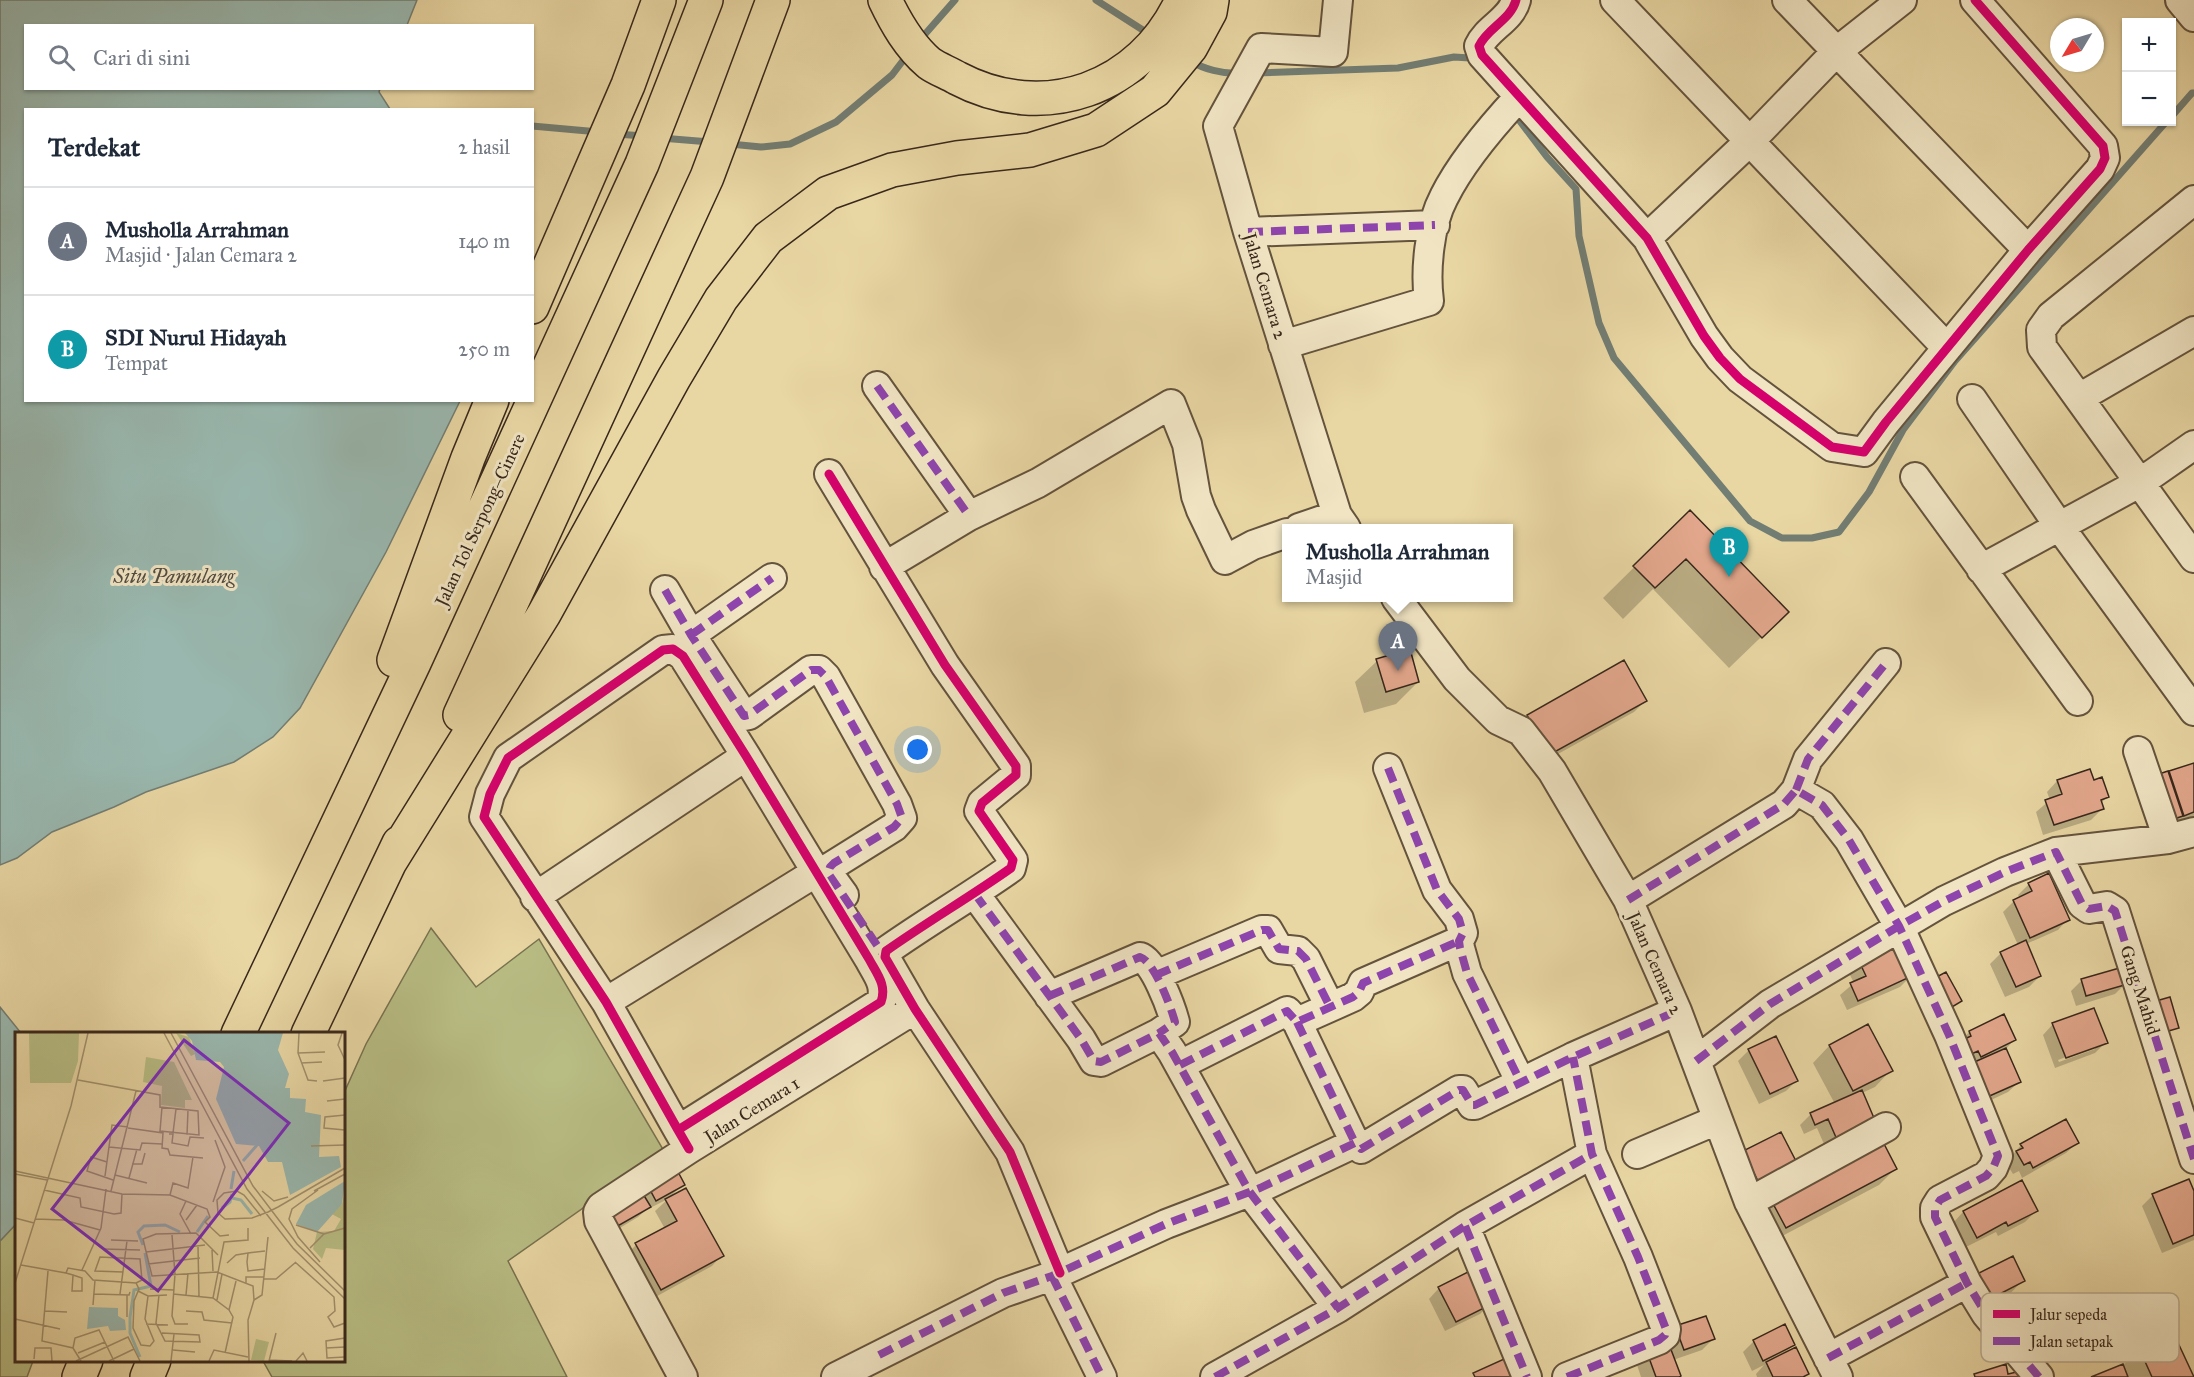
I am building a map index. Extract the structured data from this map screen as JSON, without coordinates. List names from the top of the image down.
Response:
{
  "streets": {
    "highway": ["Jalan Tol Serpong–Cinere"],
    "street": ["Jalan Cemara 2", "Gang Mahid", "Jalan Cemara 1"]
  },
  "water": ["Situ Pamulang"],
  "legend": ["Jalur sepeda", "Jalan setapak"],
  "north": "bottom left",
  "page": {
    "map_buttons": ["+", "−"],
    "search": "Cari di sini",
    "heading": ["Terdekat", "2 hasil"],
    "list": [
      {
        "mark": "A",
        "name": "Musholla Arrahman",
        "note": "Masjid · Jalan Cemara 2",
        "value": "140 m"
      },
      {
        "mark": "B",
        "name": "SDI Nurul Hidayah",
        "note": "Tempat",
        "value": "250 m"
      }
    ],
    "popup": ["Musholla Arrahman", "Masjid"],
    "pins": ["B", "A"]
  }
}
